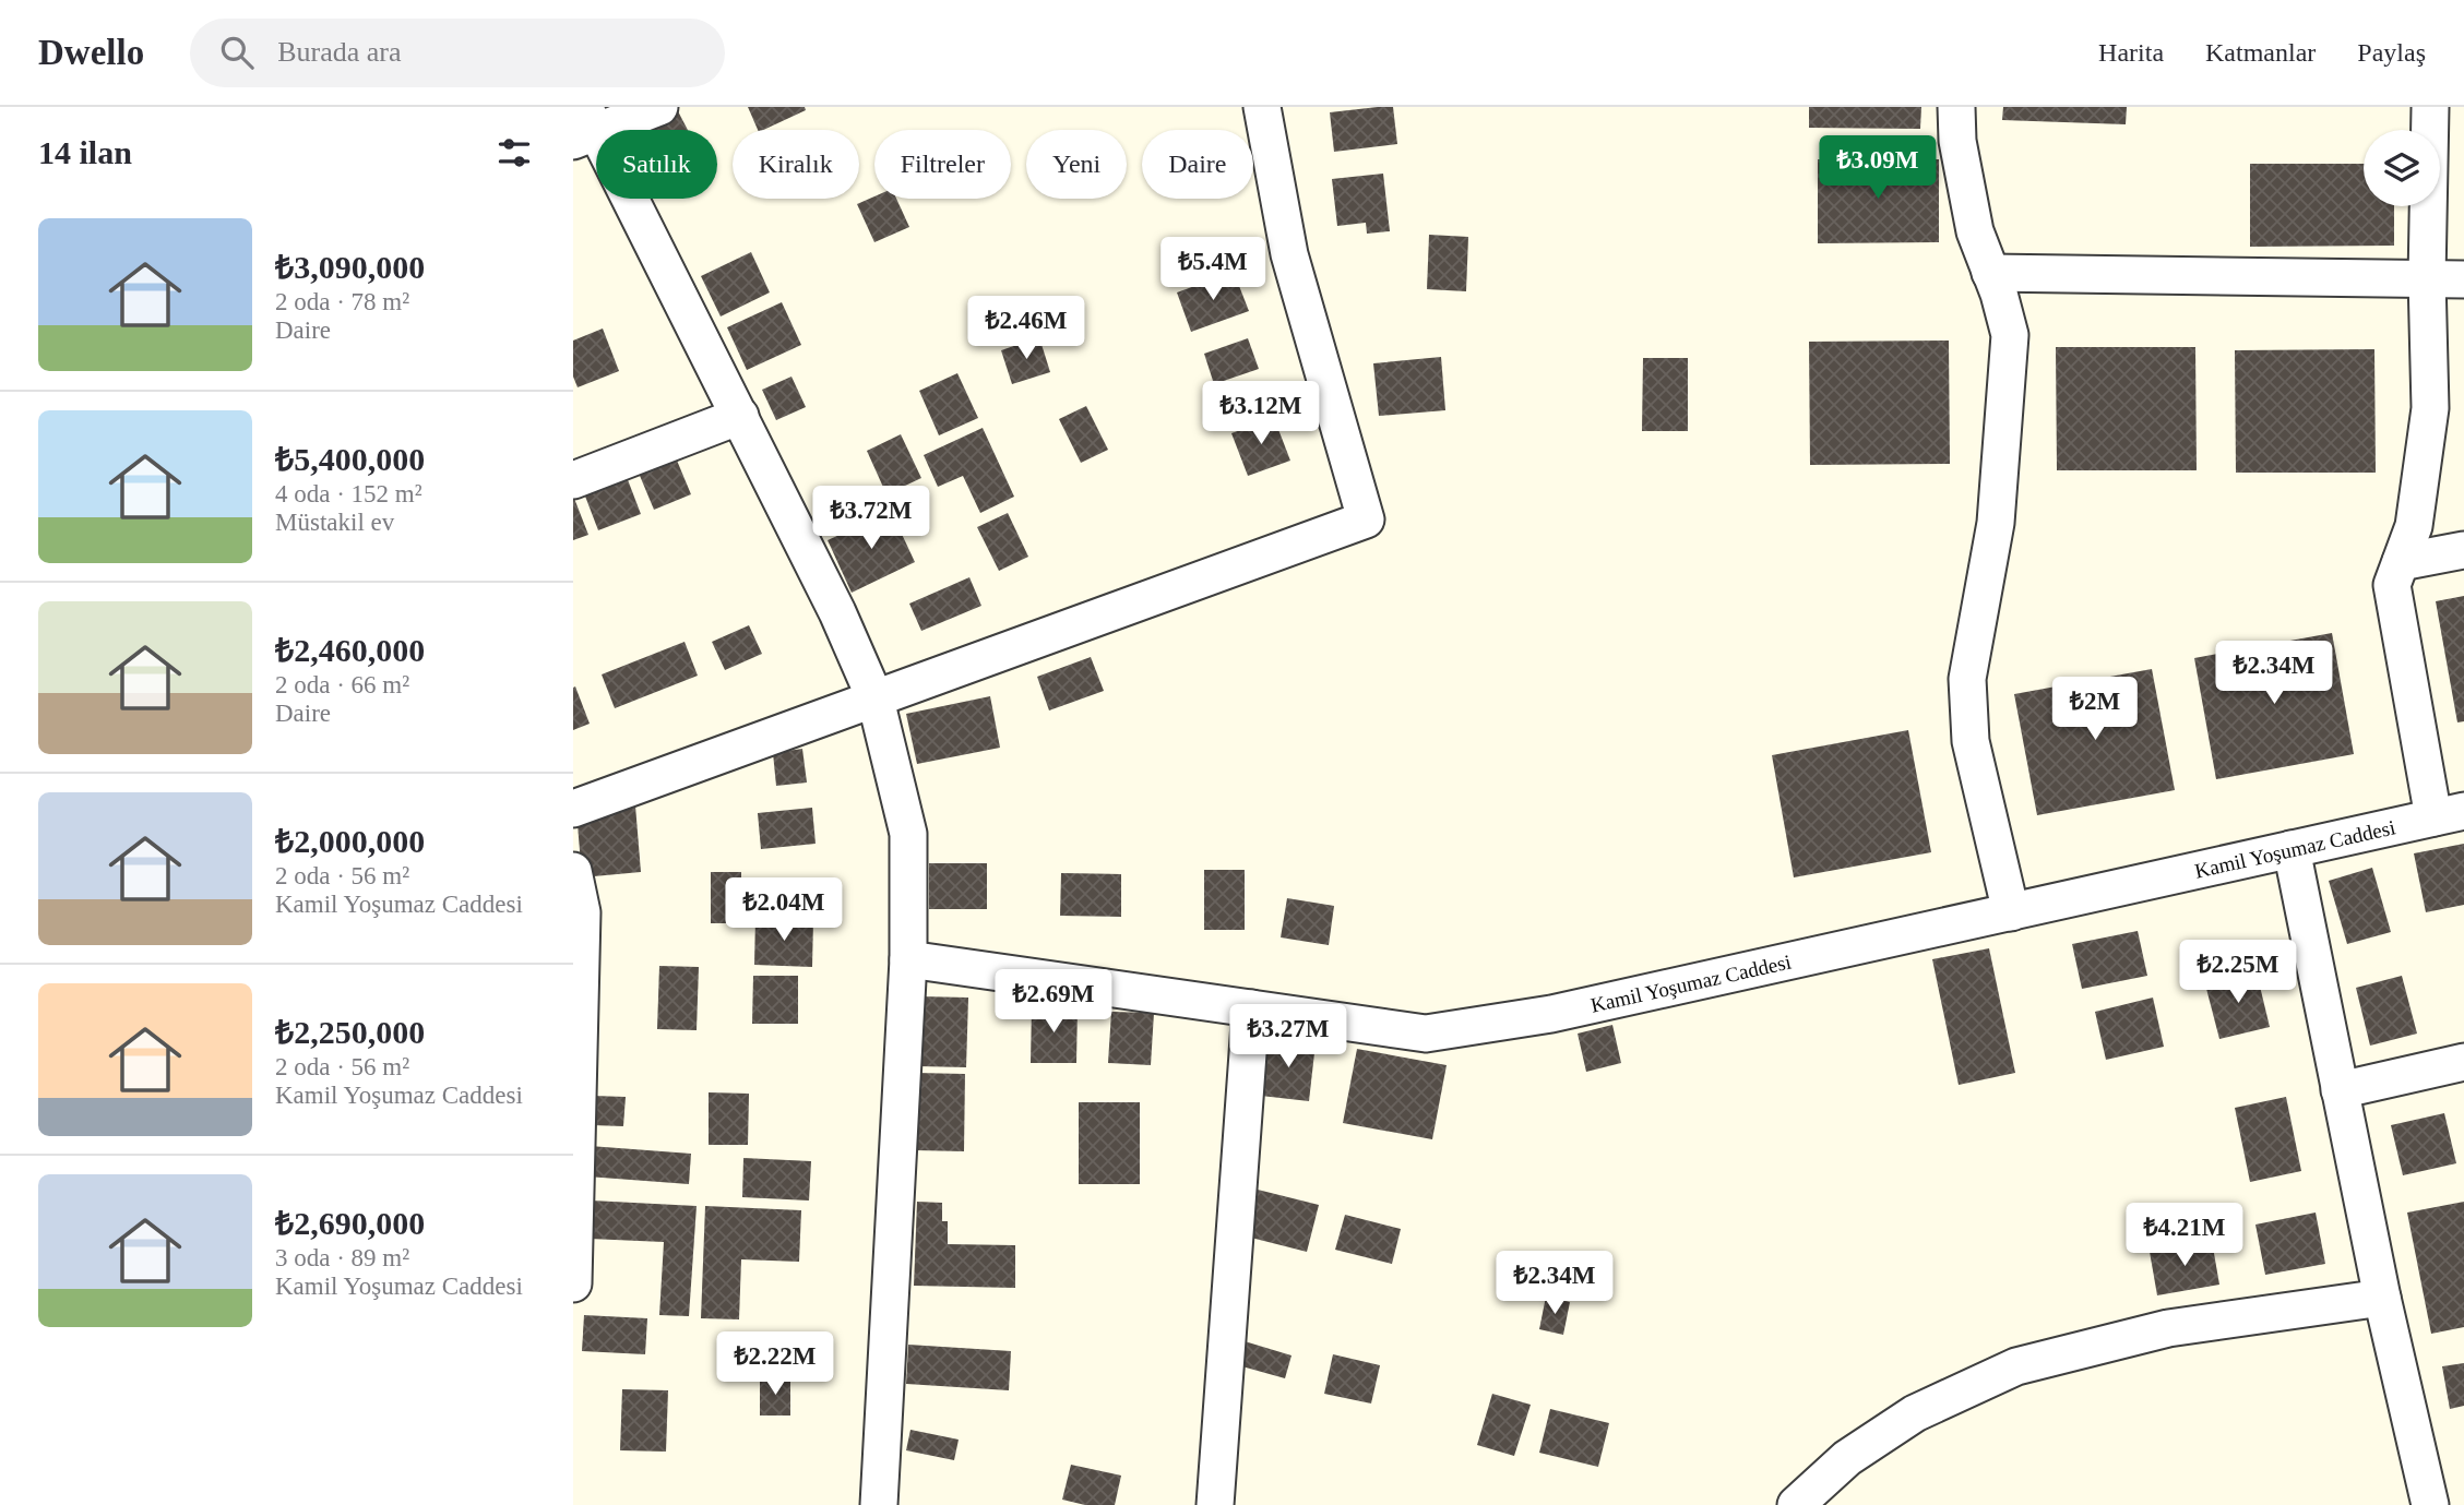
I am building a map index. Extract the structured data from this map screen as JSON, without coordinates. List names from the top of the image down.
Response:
{
  "streets": {
    "street": ["Kamil Yoşumaz Caddesi"]
  },
  "page": {
    "header": "Dwello",
    "search": "Burada ara",
    "nav": ["Harita", "Katmanlar", "Paylaş"],
    "heading": "14 ilan",
    "chip": [
      "Satılık",
      "Kiralık",
      "Filtreler",
      "Yeni",
      "Daire"
    ],
    "price": [
      "₺3.09M",
      "₺5.4M",
      "₺2.46M",
      "₺3.12M",
      "₺3.72M",
      "₺2.34M",
      "₺2M",
      "₺2.04M",
      "₺2.25M",
      "₺2.69M",
      "₺3.27M",
      "₺4.21M",
      "₺2.34M",
      "₺2.22M"
    ],
    "list": [
      {
        "name": "₺3,090,000",
        "note": "2 oda · 78 m² · Daire"
      },
      {
        "name": "₺5,400,000",
        "note": "4 oda · 152 m² · Müstakil ev"
      },
      {
        "name": "₺2,460,000",
        "note": "2 oda · 66 m² · Daire"
      },
      {
        "name": "₺2,000,000",
        "note": "2 oda · 56 m² · Kamil Yoşumaz Caddesi"
      },
      {
        "name": "₺2,250,000",
        "note": "2 oda · 56 m² · Kamil Yoşumaz Caddesi"
      },
      {
        "name": "₺2,690,000",
        "note": "3 oda · 89 m² · Kamil Yoşumaz Caddesi"
      }
    ]
  }
}
